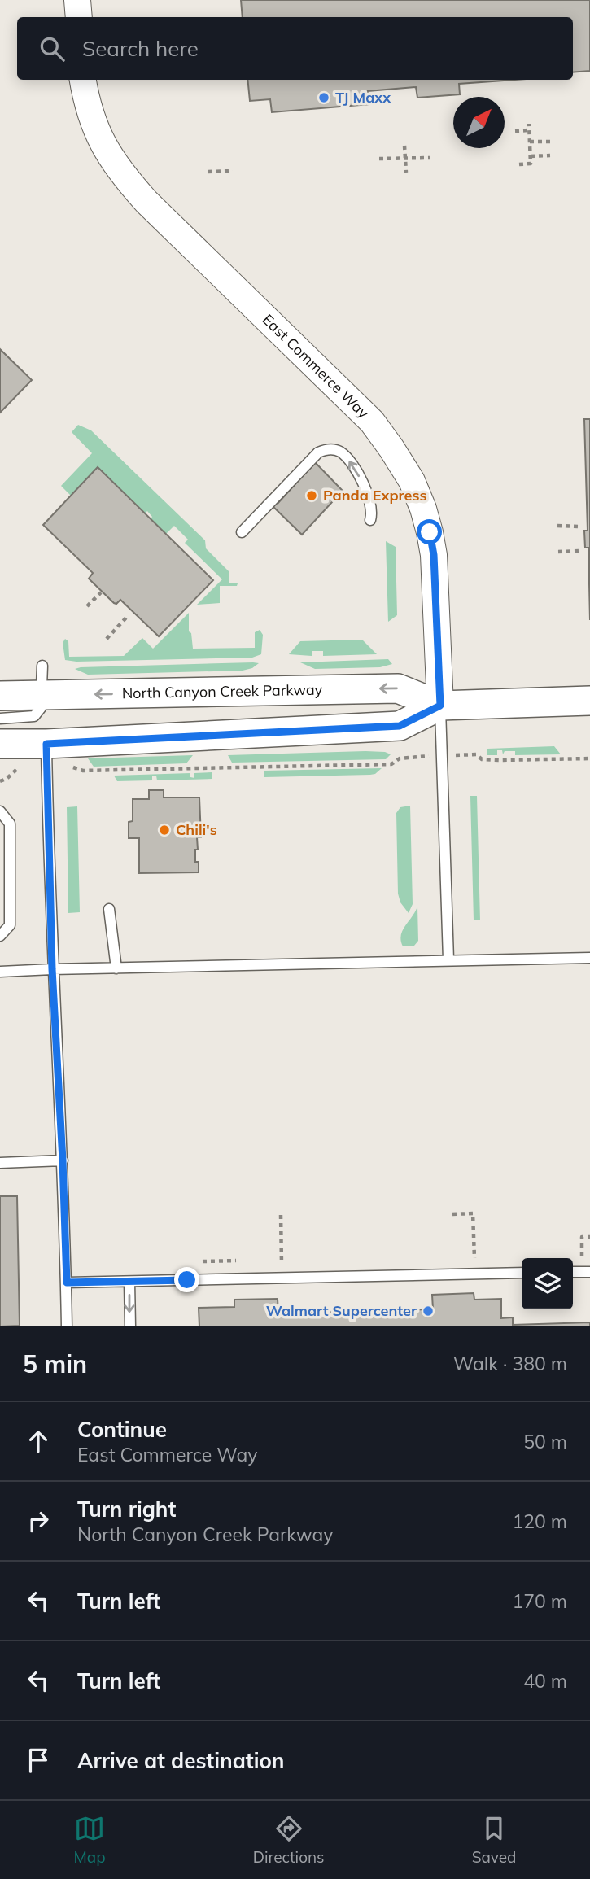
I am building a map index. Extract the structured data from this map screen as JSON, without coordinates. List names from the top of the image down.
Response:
{
  "streets": {
    "main road": ["North Canyon Creek Parkway"],
    "street": ["East Commerce Way"]
  },
  "crossings": [
    ["East Commerce Way", "North Canyon Creek Parkway"]
  ],
  "places": [
    "TJ Maxx",
    "Panda Express",
    "Chili's",
    "Walmart Supercenter"
  ],
  "north": "top right",
  "page": {
    "search": "Search here",
    "heading": ["5 min", "Walk · 380 m"],
    "list": [
      ["Continue", "East Commerce Way", "50 m"],
      ["Turn right", "North Canyon Creek Parkway", "120 m"],
      ["Turn left", "170 m"],
      ["Turn left", "40 m"],
      "Arrive at destination"
    ],
    "nav": ["Map", "Directions", "Saved"]
  }
}
